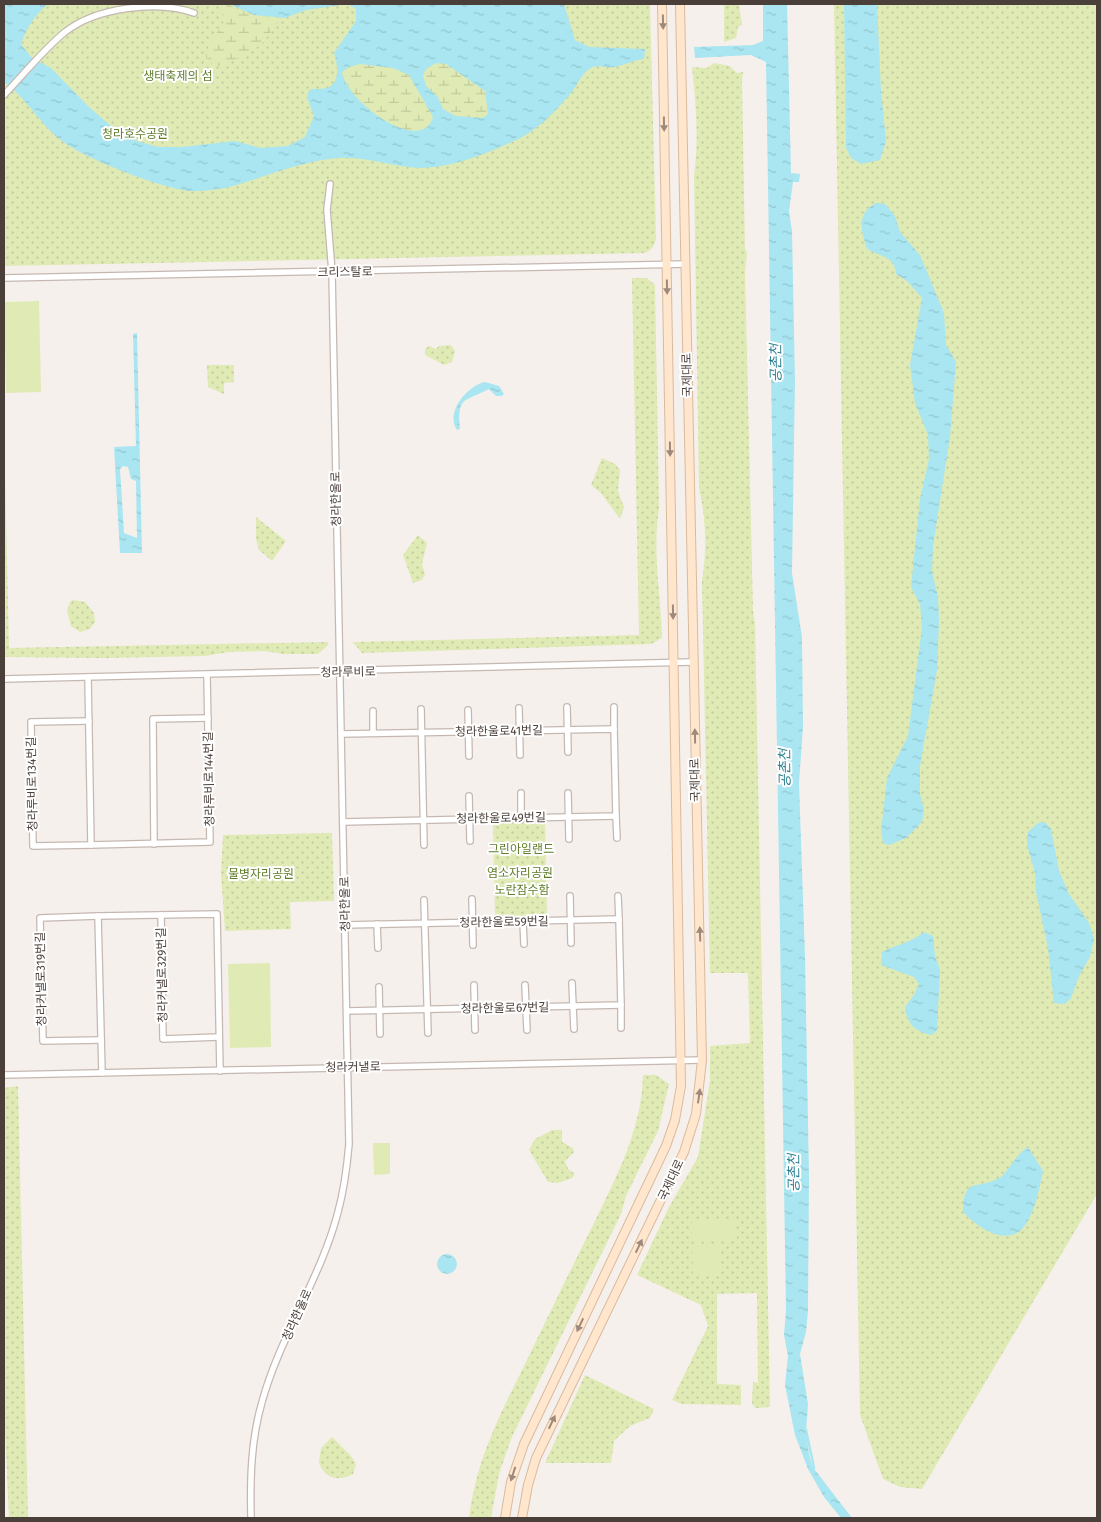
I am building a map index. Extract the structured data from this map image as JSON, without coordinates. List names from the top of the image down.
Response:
{
  "streets": {
    "main road": ["국제대로"],
    "street": [
      "크리스탈로",
      "청라한울로",
      "청라루비로",
      "청라한울로41번길",
      "청라루비로144번길",
      "청라루비로134번길",
      "청라한울로49번길",
      "청라한울로59번길",
      "청라커낼로329번길",
      "청라커낼로319번길",
      "청라한울로67번길",
      "청라커낼로"
    ]
  },
  "crossings": [
    ["크리스탈로", "국제대로"],
    ["크리스탈로", "청라한울로"],
    ["국제대로", "청라루비로"],
    ["국제대로", "청라커낼로"],
    ["청라한울로", "청라루비로"],
    ["청라한울로", "청라한울로41번길"],
    ["청라한울로", "청라한울로49번길"],
    ["청라한울로", "청라한울로59번길"],
    ["청라한울로", "청라한울로67번길"],
    ["청라한울로", "청라커낼로"],
    ["청라루비로", "청라루비로144번길"],
    ["청라루비로144번길", "청라루비로134번길"],
    ["청라커낼로329번길", "청라커낼로319번길"],
    ["청라커낼로329번길", "청라커낼로"]
  ],
  "water": ["공촌천"],
  "parks": [
    "생태축제의 섬",
    "청라호수공원",
    "그린아일랜드",
    "염소자리공원",
    "물병자리공원",
    "노란잠수함"
  ]
}
